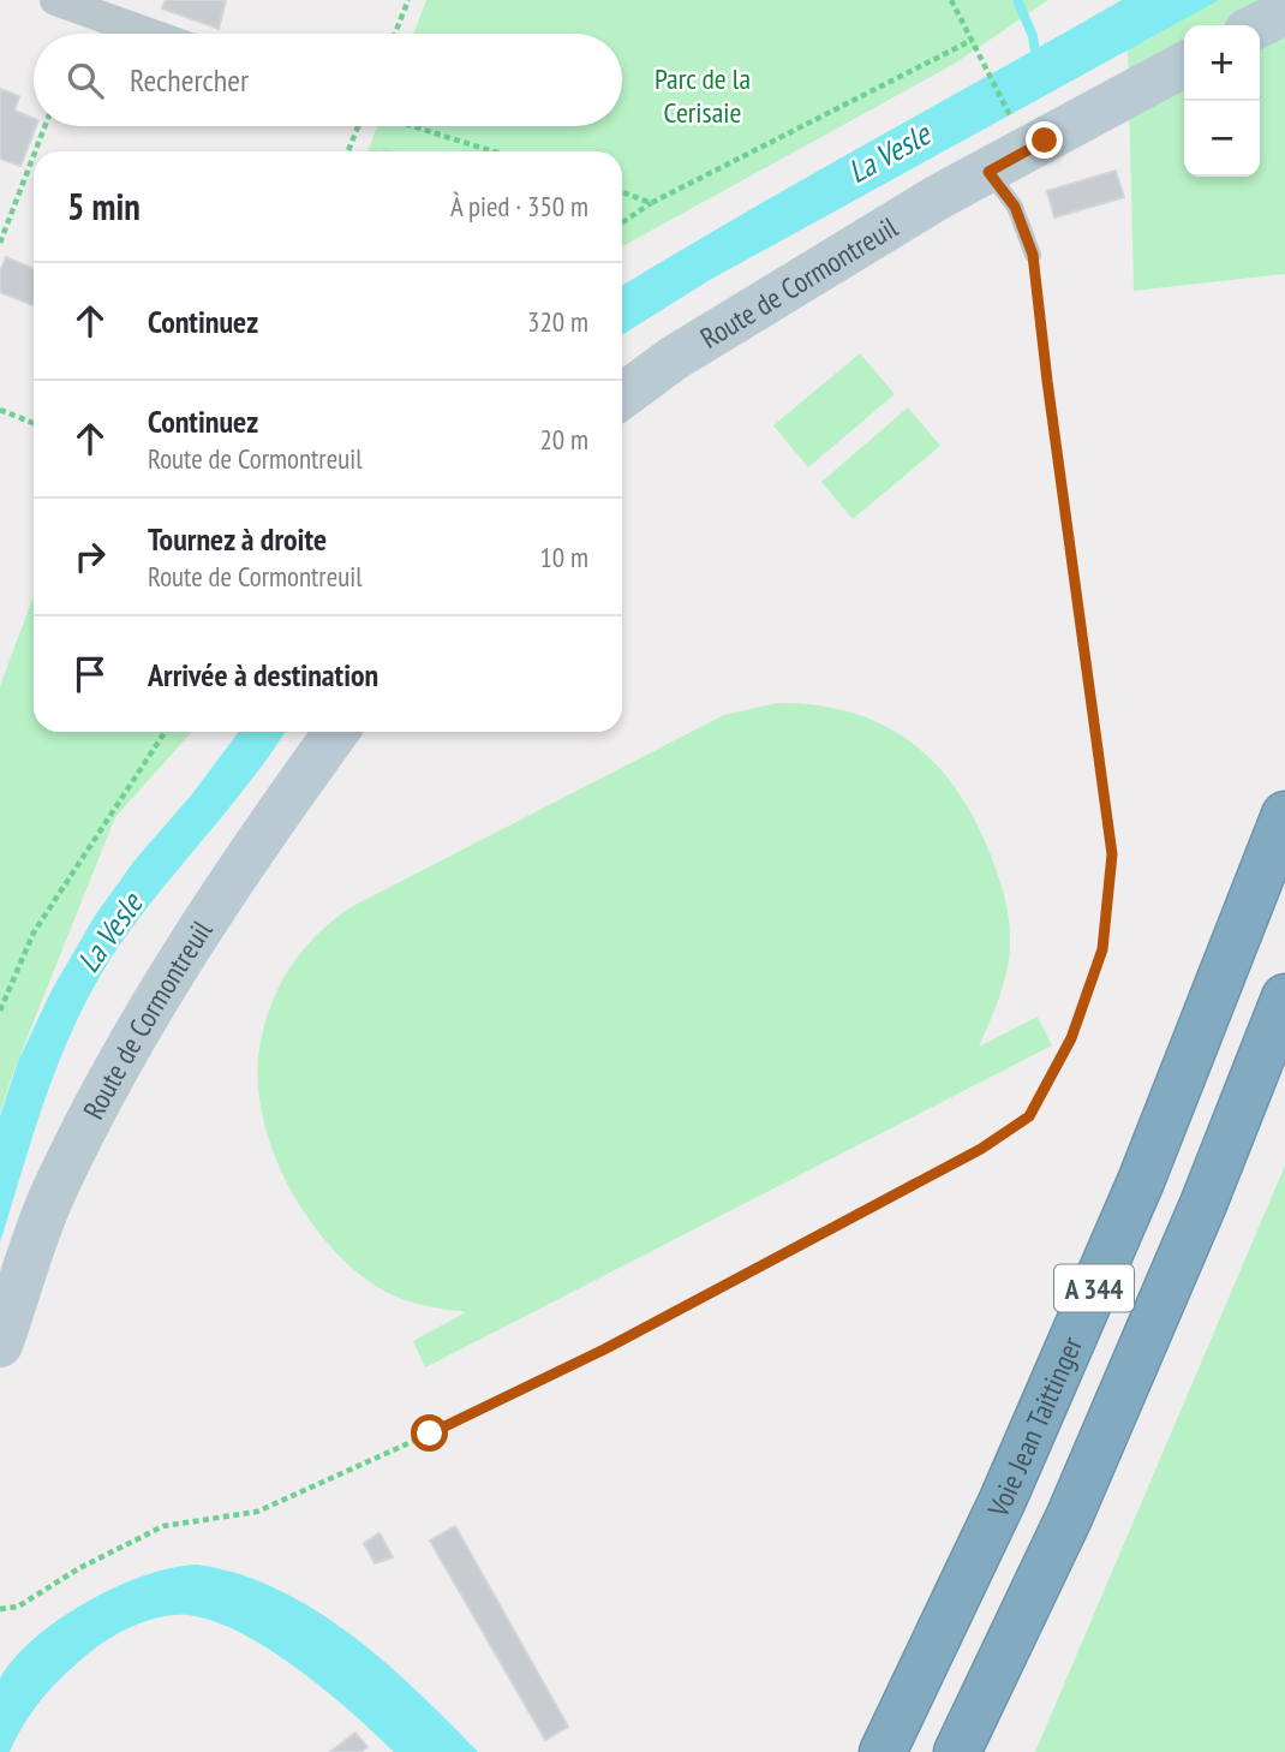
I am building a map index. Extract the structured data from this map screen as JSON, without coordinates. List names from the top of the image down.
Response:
{
  "streets": {
    "highway": ["A 344", "Voie Jean Taittinger"],
    "main road": ["Route de Cormontreuil"]
  },
  "water": ["La Vesle"],
  "parks": ["Parc de la Cerisaie"],
  "page": {
    "map_buttons": ["+", "−"],
    "search": "Rechercher",
    "heading": ["5 min", "À pied · 350 m"],
    "list": [
      ["Continuez", "320 m"],
      ["Continuez", "Route de Cormontreuil", "20 m"],
      ["Tournez à droite", "Route de Cormontreuil", "10 m"],
      "Arrivée à destination"
    ]
  }
}
